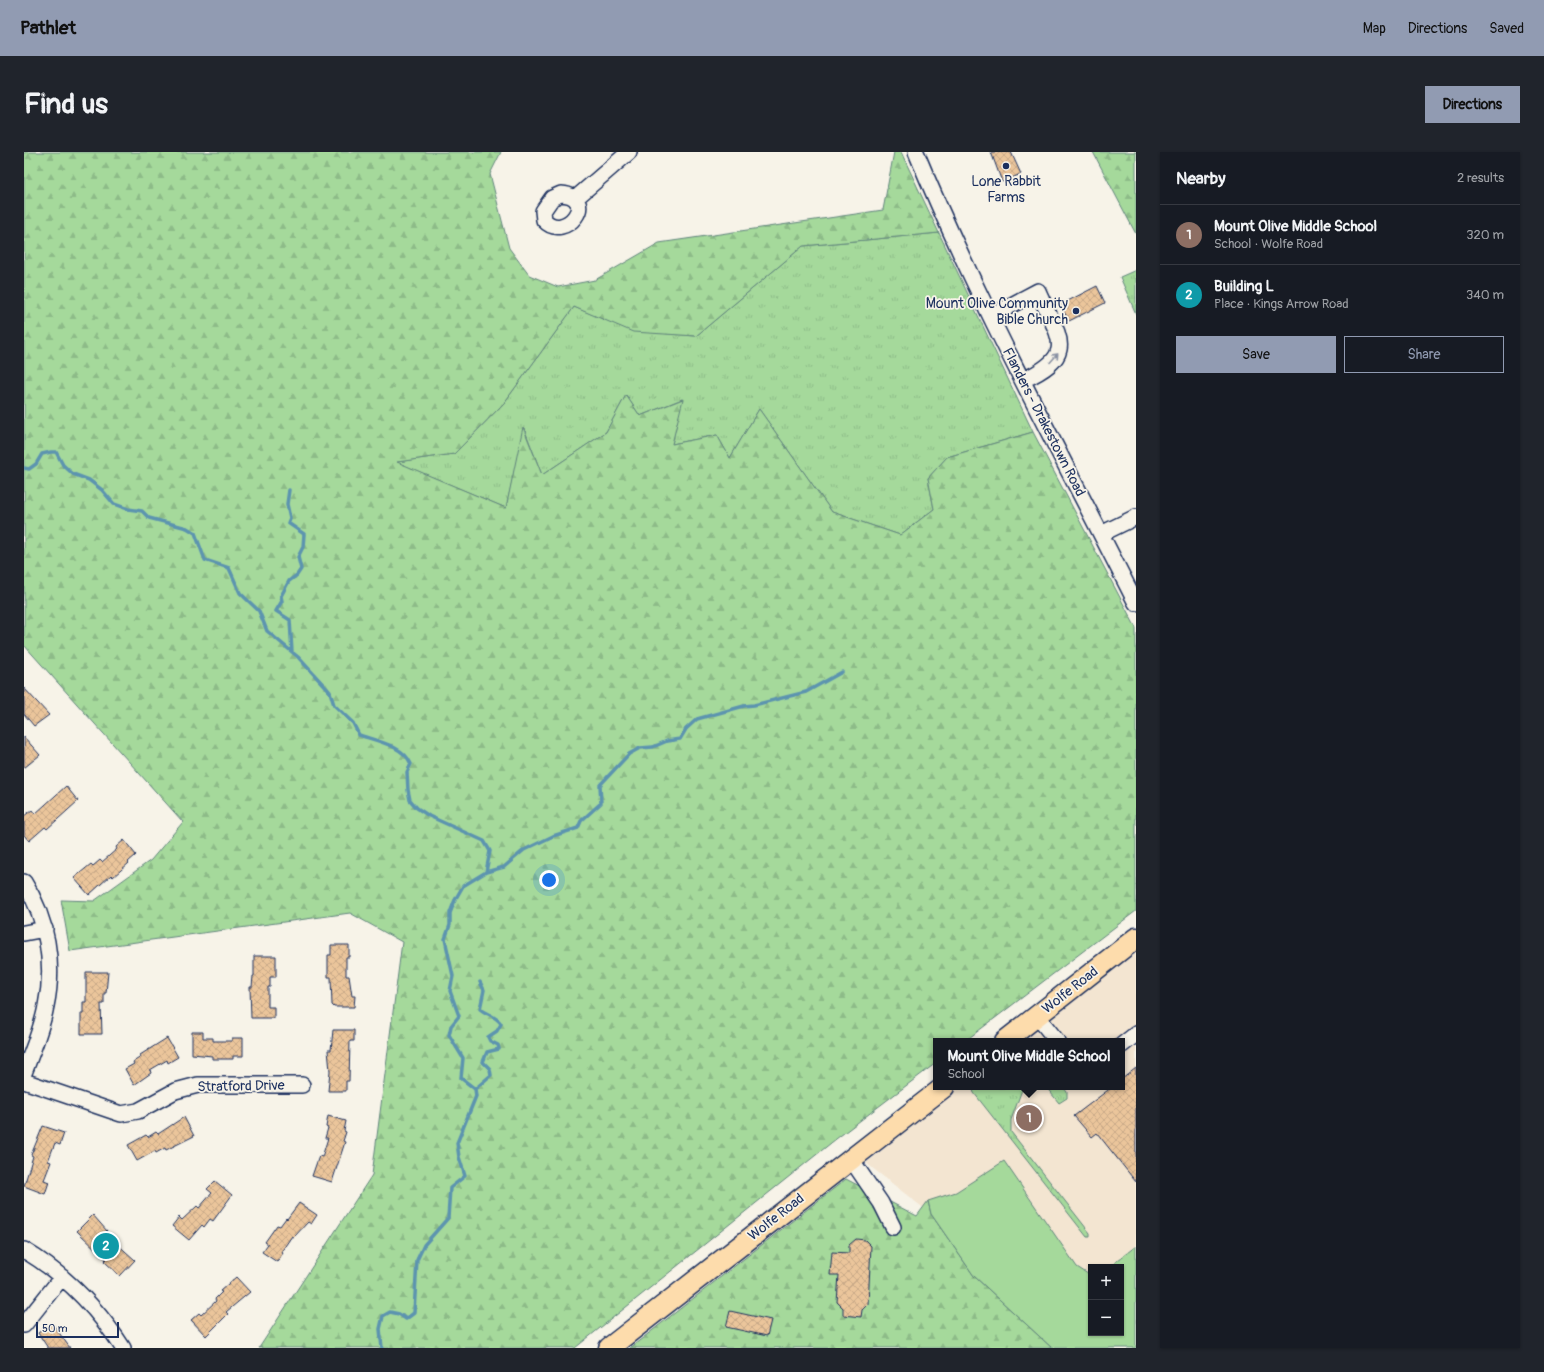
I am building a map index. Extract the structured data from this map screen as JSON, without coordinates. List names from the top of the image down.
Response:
{
  "streets": {
    "main road": ["Wolfe Road"],
    "street": ["Flanders - Drakestown Road", "Stratford Drive"]
  },
  "places": ["Lone Rabbit Farms", "Mount Olive Community Bible Church"],
  "scale_bar": "50 m",
  "page": {
    "header": "Pathlet",
    "nav": ["Map", "Directions", "Saved"],
    "buttons": [
      "Directions",
      ["Save", "Share"]
    ],
    "title": "Find us",
    "heading": ["Nearby", "2 results"],
    "list": [
      {
        "mark": "1",
        "name": "Mount Olive Middle School",
        "note": "School · Wolfe Road",
        "value": "320 m"
      },
      {
        "mark": "2",
        "name": "Building L",
        "note": "Place · Kings Arrow Road",
        "value": "340 m"
      }
    ],
    "popup": ["Mount Olive Middle School", "School"],
    "pins": ["1", "2"],
    "map_buttons": ["+", "−"],
    "scale": "50 m"
  }
}
